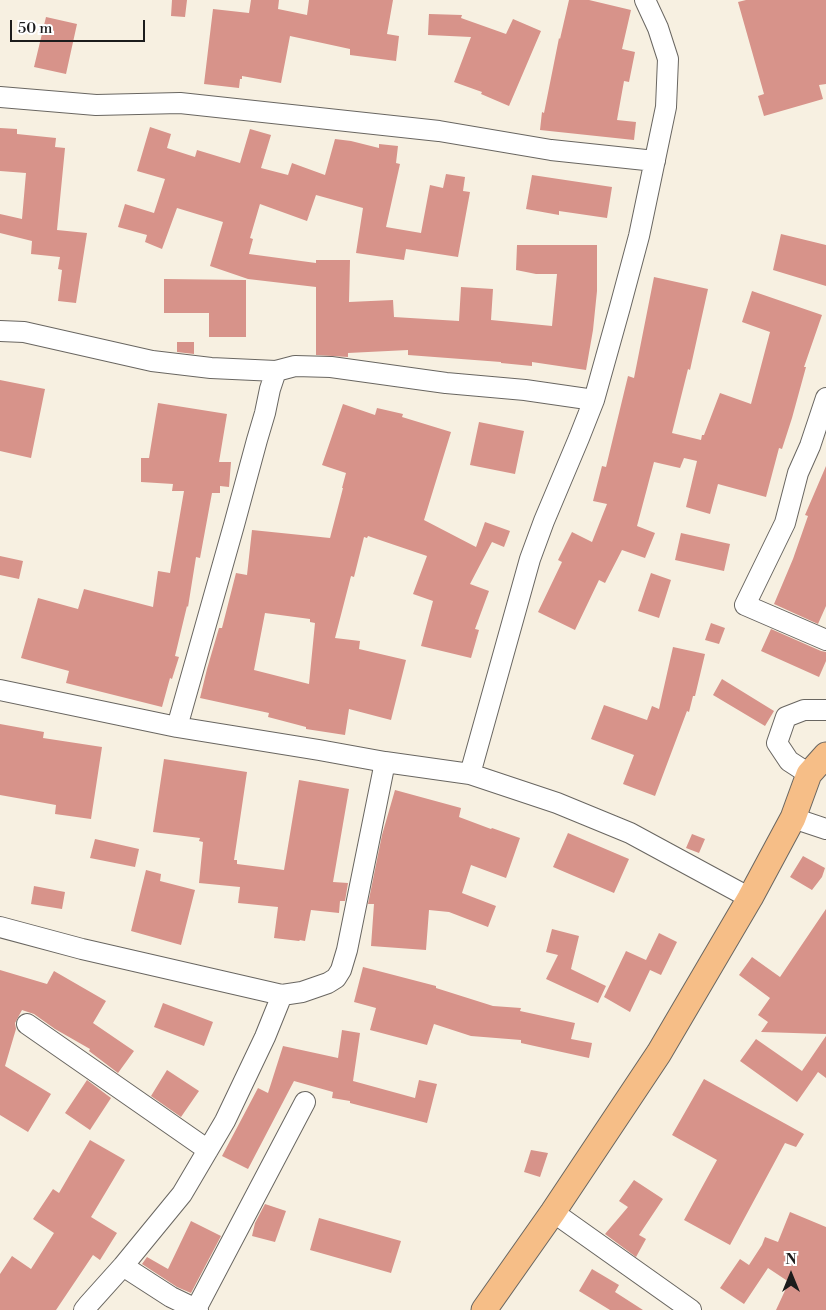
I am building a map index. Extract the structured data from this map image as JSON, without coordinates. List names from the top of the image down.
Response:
{
  "scale_bar": "50 m",
  "north": "top"
}
